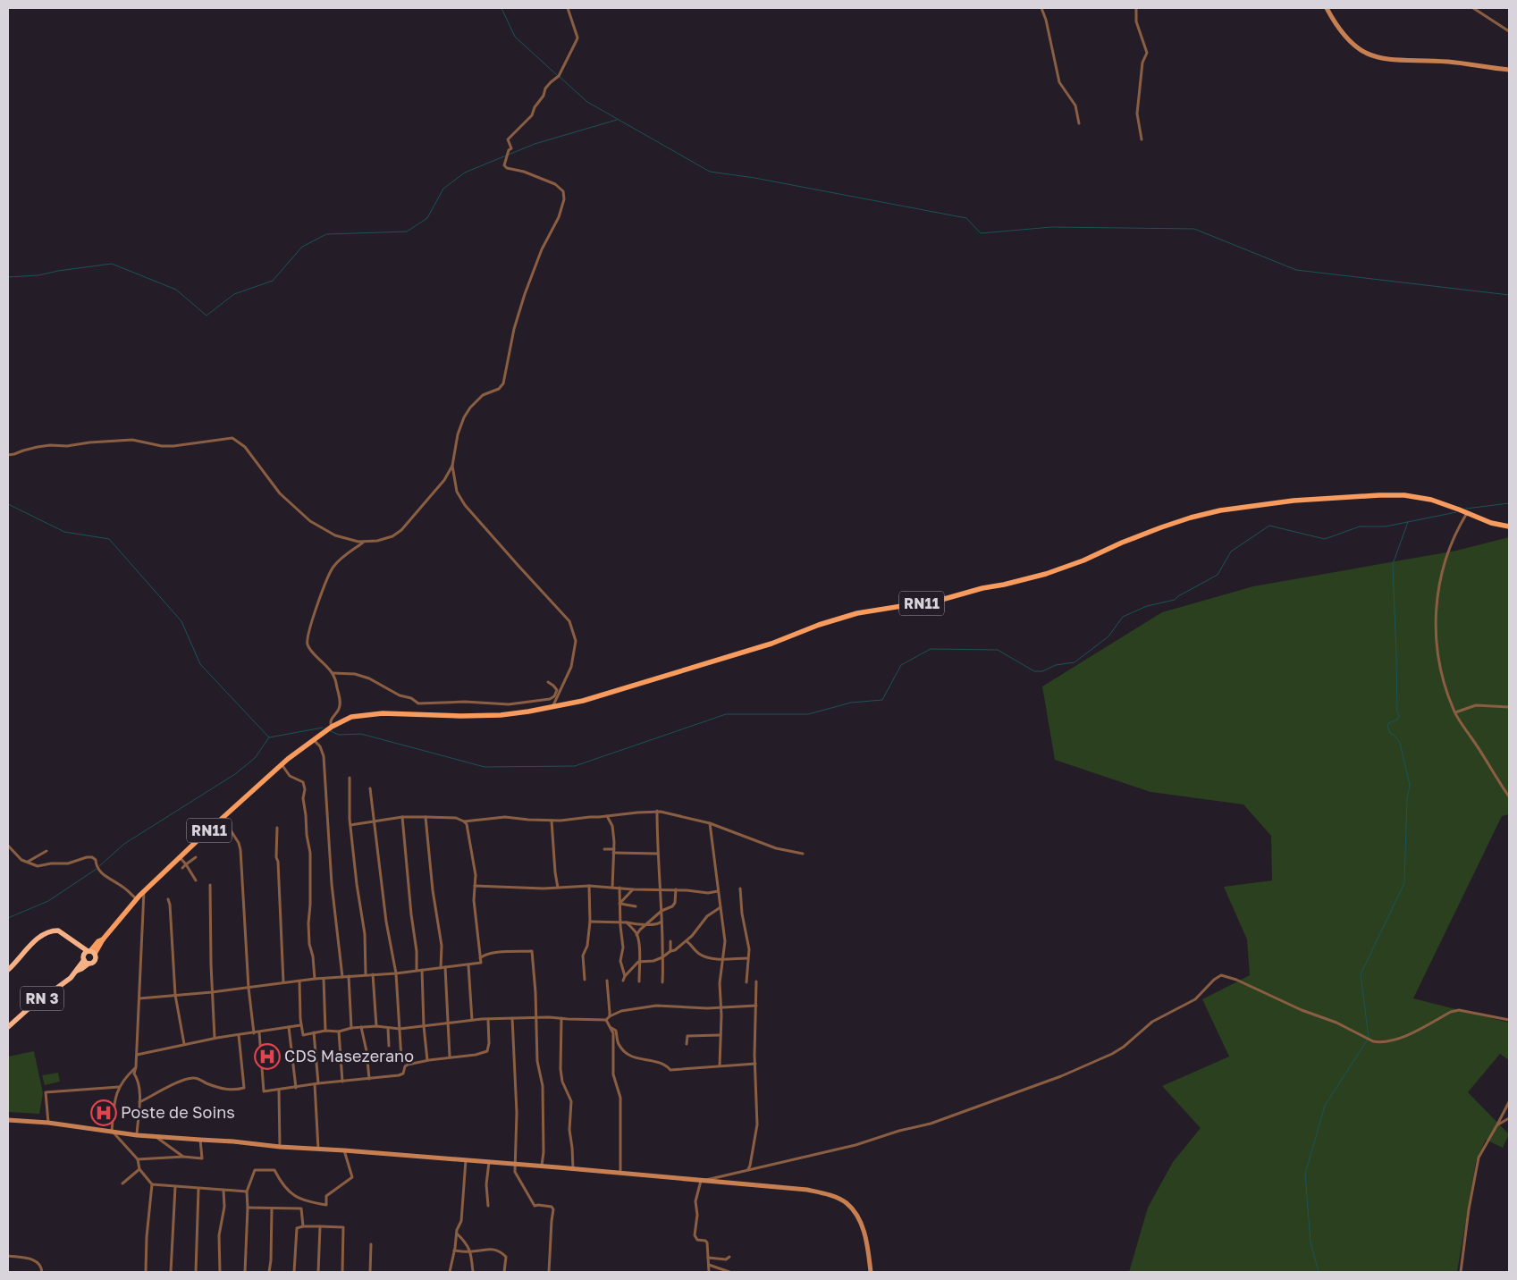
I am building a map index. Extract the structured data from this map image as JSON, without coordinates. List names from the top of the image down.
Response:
{
  "streets": {
    "highway": ["RN 3"],
    "main road": ["RN11"]
  },
  "crossings": [
    ["RN11", "RN 3"]
  ],
  "places": {
    "hospital": ["CDS Masezerano", "Poste de Soins"]
  }
}
